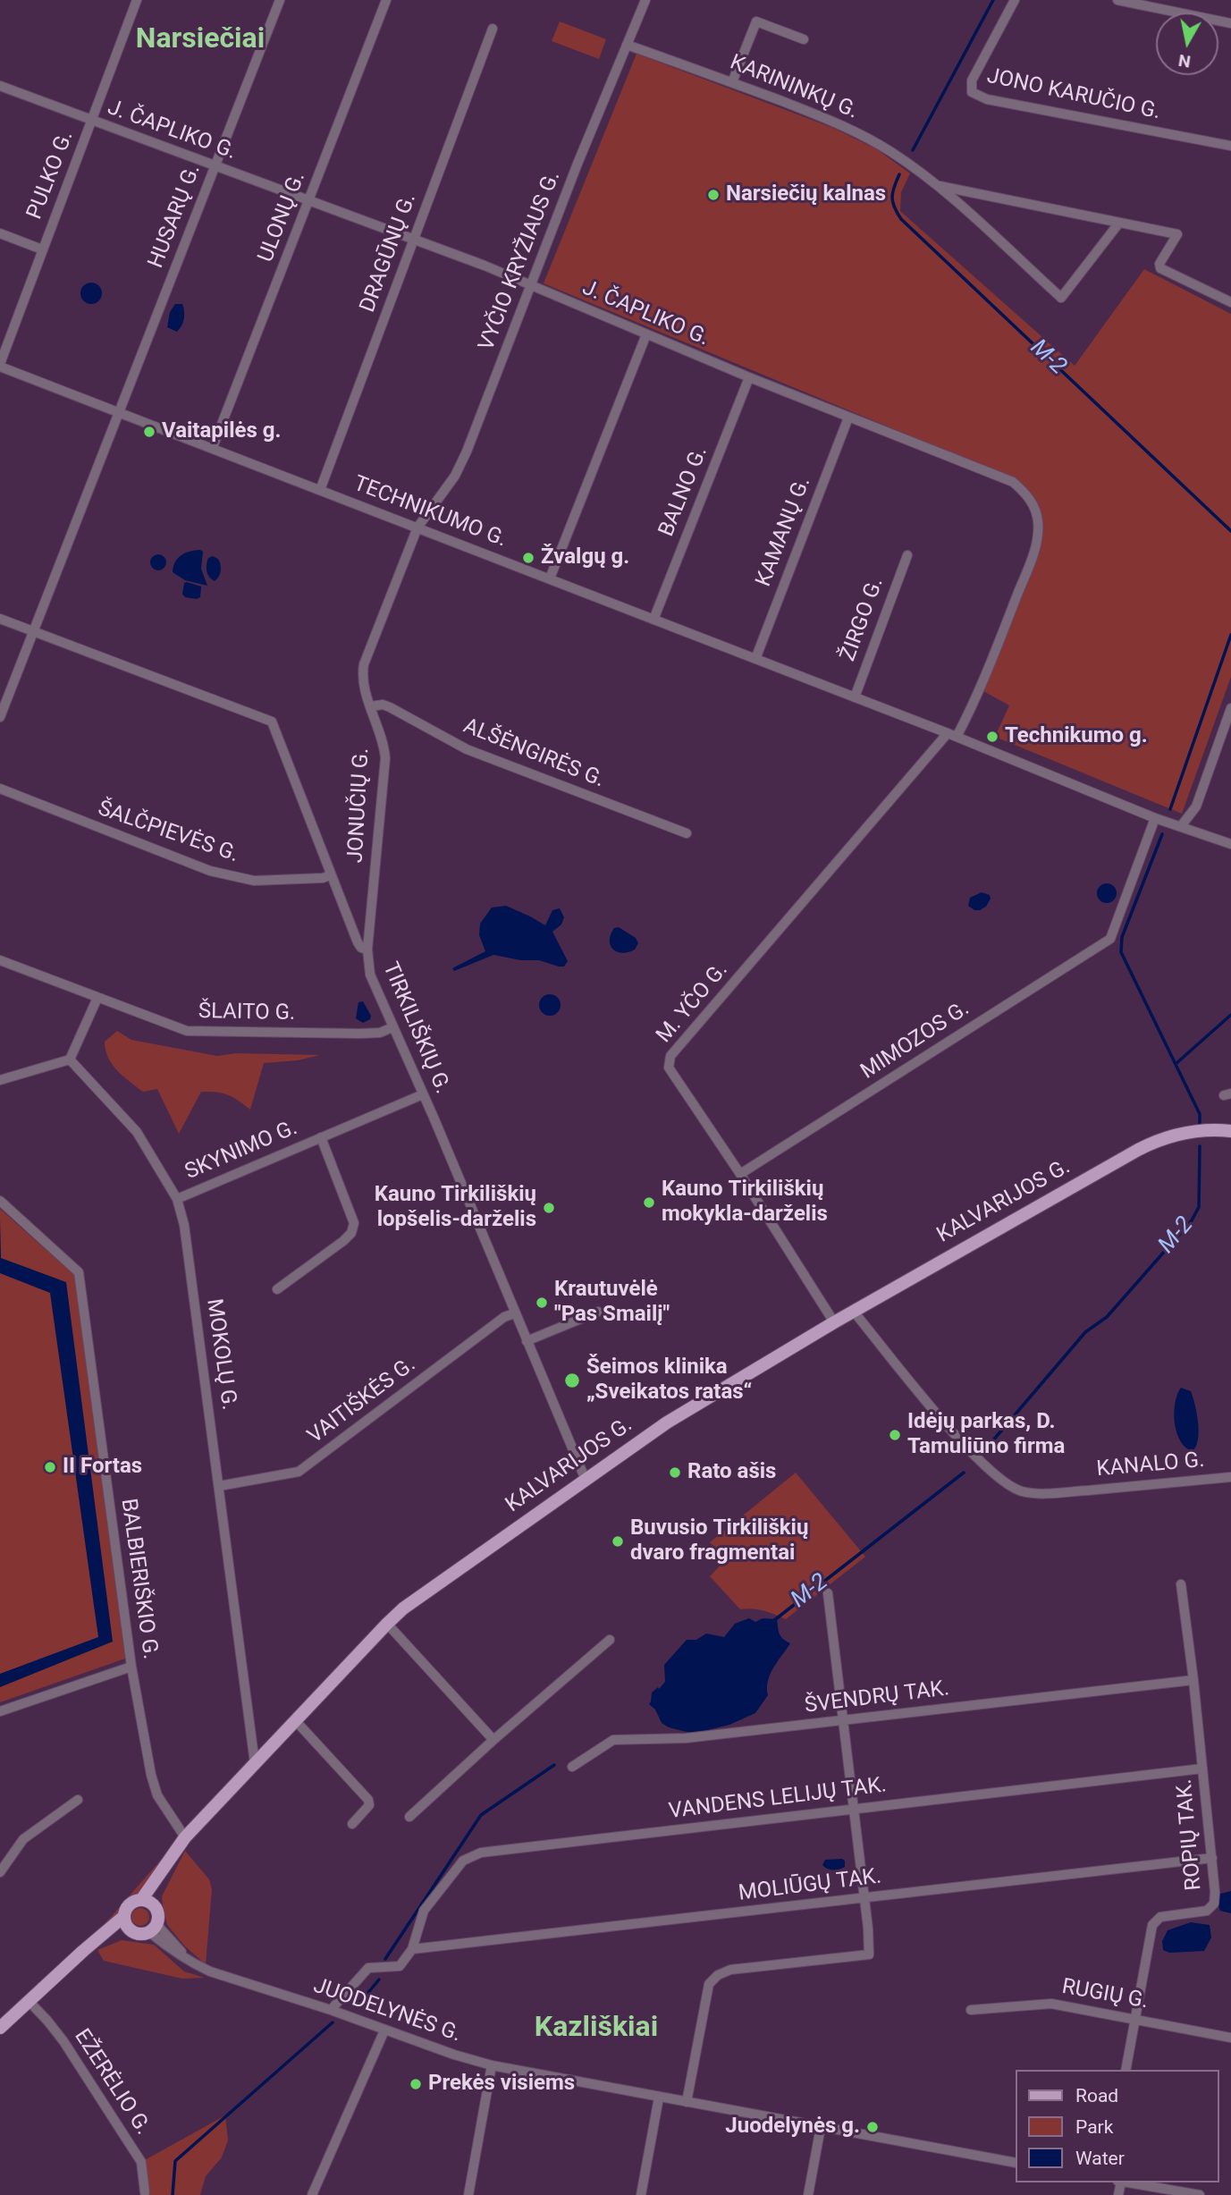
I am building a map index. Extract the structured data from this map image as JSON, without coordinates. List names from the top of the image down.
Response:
{
  "streets": {
    "main road": ["KALVARIJOS G."],
    "street": [
      "KARININKŲ G.",
      "JONO KARUČIO G.",
      "J. ČAPLIKO G.",
      "PULKO G.",
      "HUSARŲ G.",
      "ULONŲ G.",
      "DRAGŪNŲ G.",
      "VYČIO KRYŽIAUS G.",
      "BALNO G.",
      "TECHNIKUMO G.",
      "KAMANŲ G.",
      "ŽIRGO G.",
      "ALŠĖNGIRĖS G.",
      "JONUČIŲ G.",
      "ŠALČPIEVĖS G.",
      "M. YČO G.",
      "ŠLAITO G.",
      "TIRKILIŠKIŲ G.",
      "MIMOZOS G.",
      "SKYNIMO G.",
      "MOKOLŲ G.",
      "VAITIŠKĖS G.",
      "KANALO G.",
      "BALBIERIŠKIO G.",
      "ŠVENDRŲ TAK.",
      "VANDENS LELIJŲ TAK.",
      "ROPIŲ TAK.",
      "MOLIŪGŲ TAK.",
      "RUGIŲ G.",
      "JUODELYNĖS G.",
      "EŽERĖLIO G."
    ]
  },
  "crossings": [
    ["KARININKŲ G.", "VYČIO KRYŽIAUS G."],
    ["J. ČAPLIKO G.", "PULKO G."],
    ["J. ČAPLIKO G.", "HUSARŲ G."],
    ["J. ČAPLIKO G.", "ULONŲ G."],
    ["J. ČAPLIKO G.", "DRAGŪNŲ G."],
    ["J. ČAPLIKO G.", "VYČIO KRYŽIAUS G."],
    ["J. ČAPLIKO G.", "BALNO G."],
    ["J. ČAPLIKO G.", "TECHNIKUMO G."],
    ["J. ČAPLIKO G.", "KAMANŲ G."],
    ["J. ČAPLIKO G.", "M. YČO G."],
    ["PULKO G.", "TECHNIKUMO G."],
    ["HUSARŲ G.", "TECHNIKUMO G."],
    ["ULONŲ G.", "TECHNIKUMO G."],
    ["DRAGŪNŲ G.", "TECHNIKUMO G."],
    ["VYČIO KRYŽIAUS G.", "TECHNIKUMO G."],
    ["VYČIO KRYŽIAUS G.", "JONUČIŲ G."],
    ["BALNO G.", "TECHNIKUMO G."],
    ["TECHNIKUMO G.", "KAMANŲ G."],
    ["TECHNIKUMO G.", "ŽIRGO G."],
    ["TECHNIKUMO G.", "JONUČIŲ G."],
    ["TECHNIKUMO G.", "M. YČO G."],
    ["TECHNIKUMO G.", "MIMOZOS G."],
    ["ALŠĖNGIRĖS G.", "JONUČIŲ G."],
    ["JONUČIŲ G.", "TIRKILIŠKIŲ G."],
    ["ŠALČPIEVĖS G.", "TIRKILIŠKIŲ G."],
    ["M. YČO G.", "MIMOZOS G."],
    ["M. YČO G.", "KALVARIJOS G."],
    ["ŠLAITO G.", "TIRKILIŠKIŲ G."],
    ["TIRKILIŠKIŲ G.", "SKYNIMO G."],
    ["TIRKILIŠKIŲ G.", "KALVARIJOS G."],
    ["TIRKILIŠKIŲ G.", "VAITIŠKĖS G."],
    ["SKYNIMO G.", "MOKOLŲ G."],
    ["KALVARIJOS G.", "MOKOLŲ G."],
    ["KALVARIJOS G.", "KANALO G."],
    ["KALVARIJOS G.", "BALBIERIŠKIO G."],
    ["KALVARIJOS G.", "JUODELYNĖS G."],
    ["MOKOLŲ G.", "VAITIŠKĖS G."],
    ["ŠVENDRŲ TAK.", "ROPIŲ TAK."],
    ["VANDENS LELIJŲ TAK.", "ROPIŲ TAK."],
    ["VANDENS LELIJŲ TAK.", "MOLIŪGŲ TAK."],
    ["ROPIŲ TAK.", "MOLIŪGŲ TAK."],
    ["ROPIŲ TAK.", "RUGIŲ G."]
  ],
  "districts": ["Narsiečiai", "Kazliškiai"],
  "water": ["M-2"],
  "places": [
    "Narsiečių kalnas",
    "Vaitapilės g.",
    "Žvalgų g.",
    "Technikumo g.",
    "Kauno Tirkiliškių mokykla-darželis",
    "Kauno Tirkiliškių lopšelis-darželis",
    "Krautuvėlė \"Pas Smailį\"",
    "Šeimos klinika „Sveikatos ratas“",
    "Idėjų parkas, D. Tamuliūno firma",
    "II Fortas",
    "Rato ašis",
    "Buvusio Tirkiliškių dvaro fragmentai",
    "Prekės visiems",
    "Juodelynės g."
  ],
  "legend": ["Road", "Park", "Water"],
  "north": "bottom"
}
